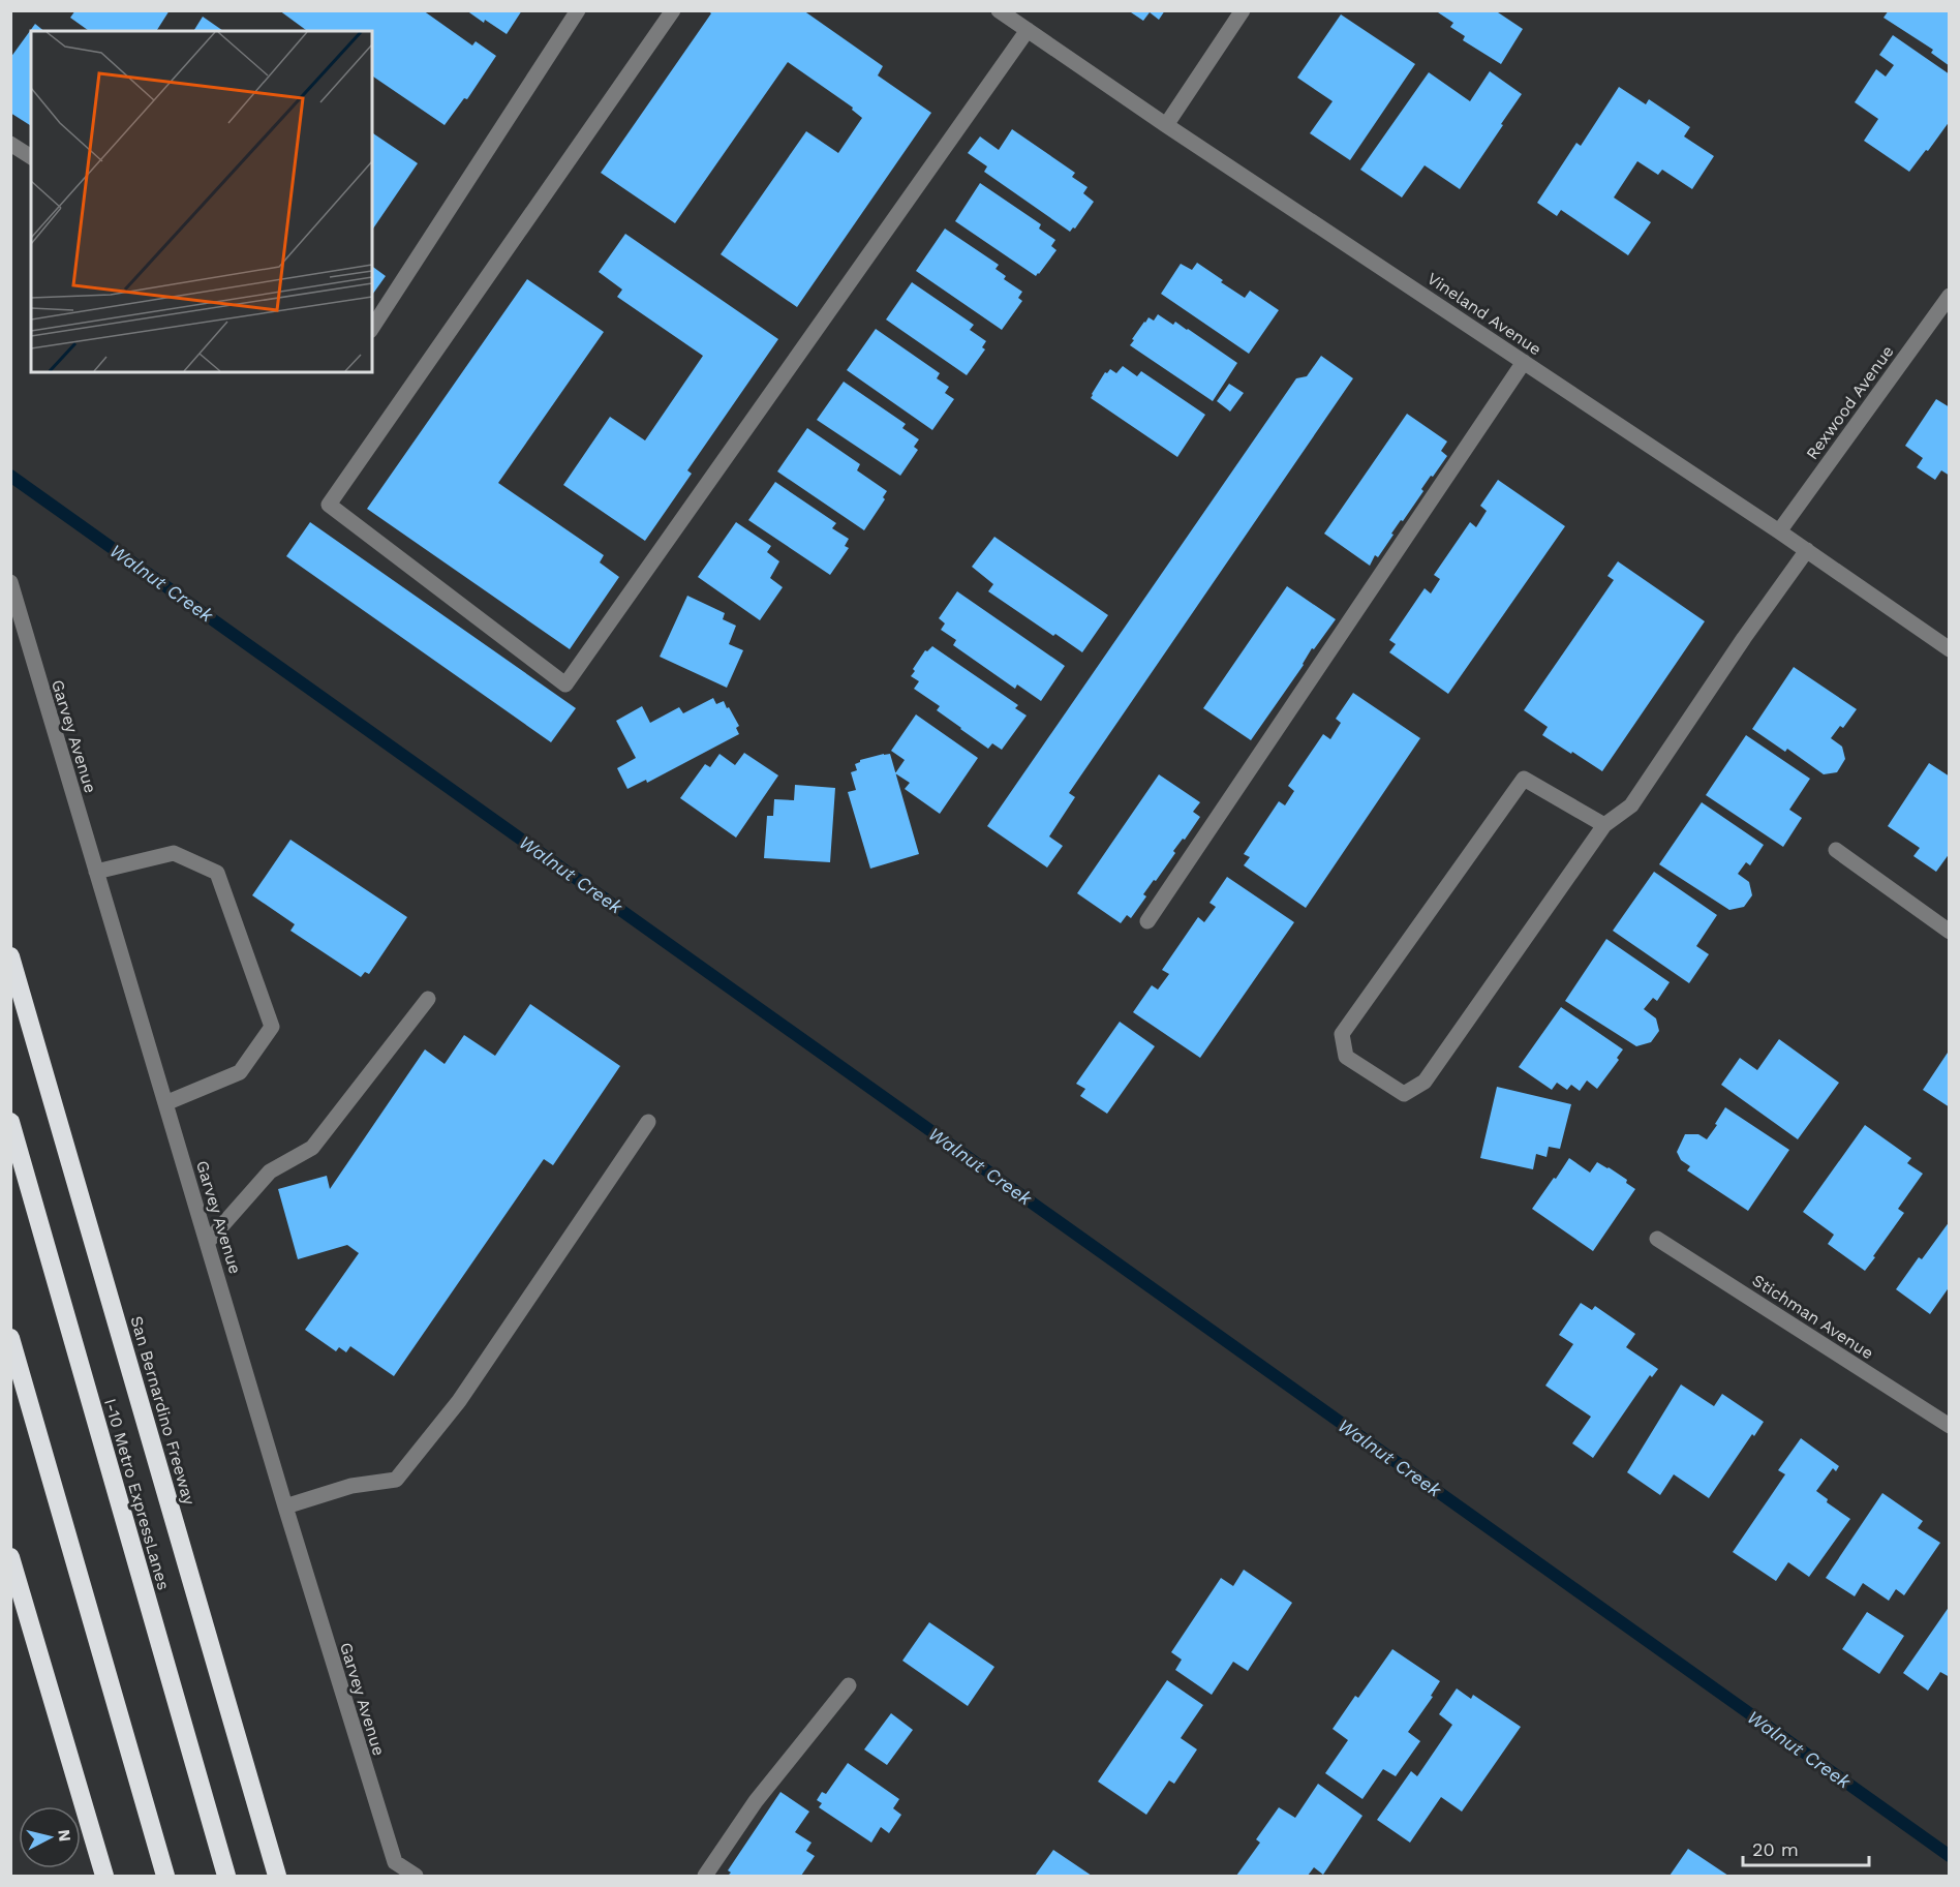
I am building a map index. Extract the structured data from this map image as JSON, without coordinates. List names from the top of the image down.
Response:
{
  "streets": {
    "highway": ["San Bernardino Freeway", "I-10 Metro ExpressLanes"],
    "street": [
      "Vineland Avenue",
      "Rexwood Avenue",
      "Garvey Avenue",
      "Stichman Avenue"
    ]
  },
  "crossings": [
    ["Vineland Avenue", "Rexwood Avenue"]
  ],
  "water": ["Walnut Creek"],
  "scale_bar": "20 m",
  "north": "right"
}
